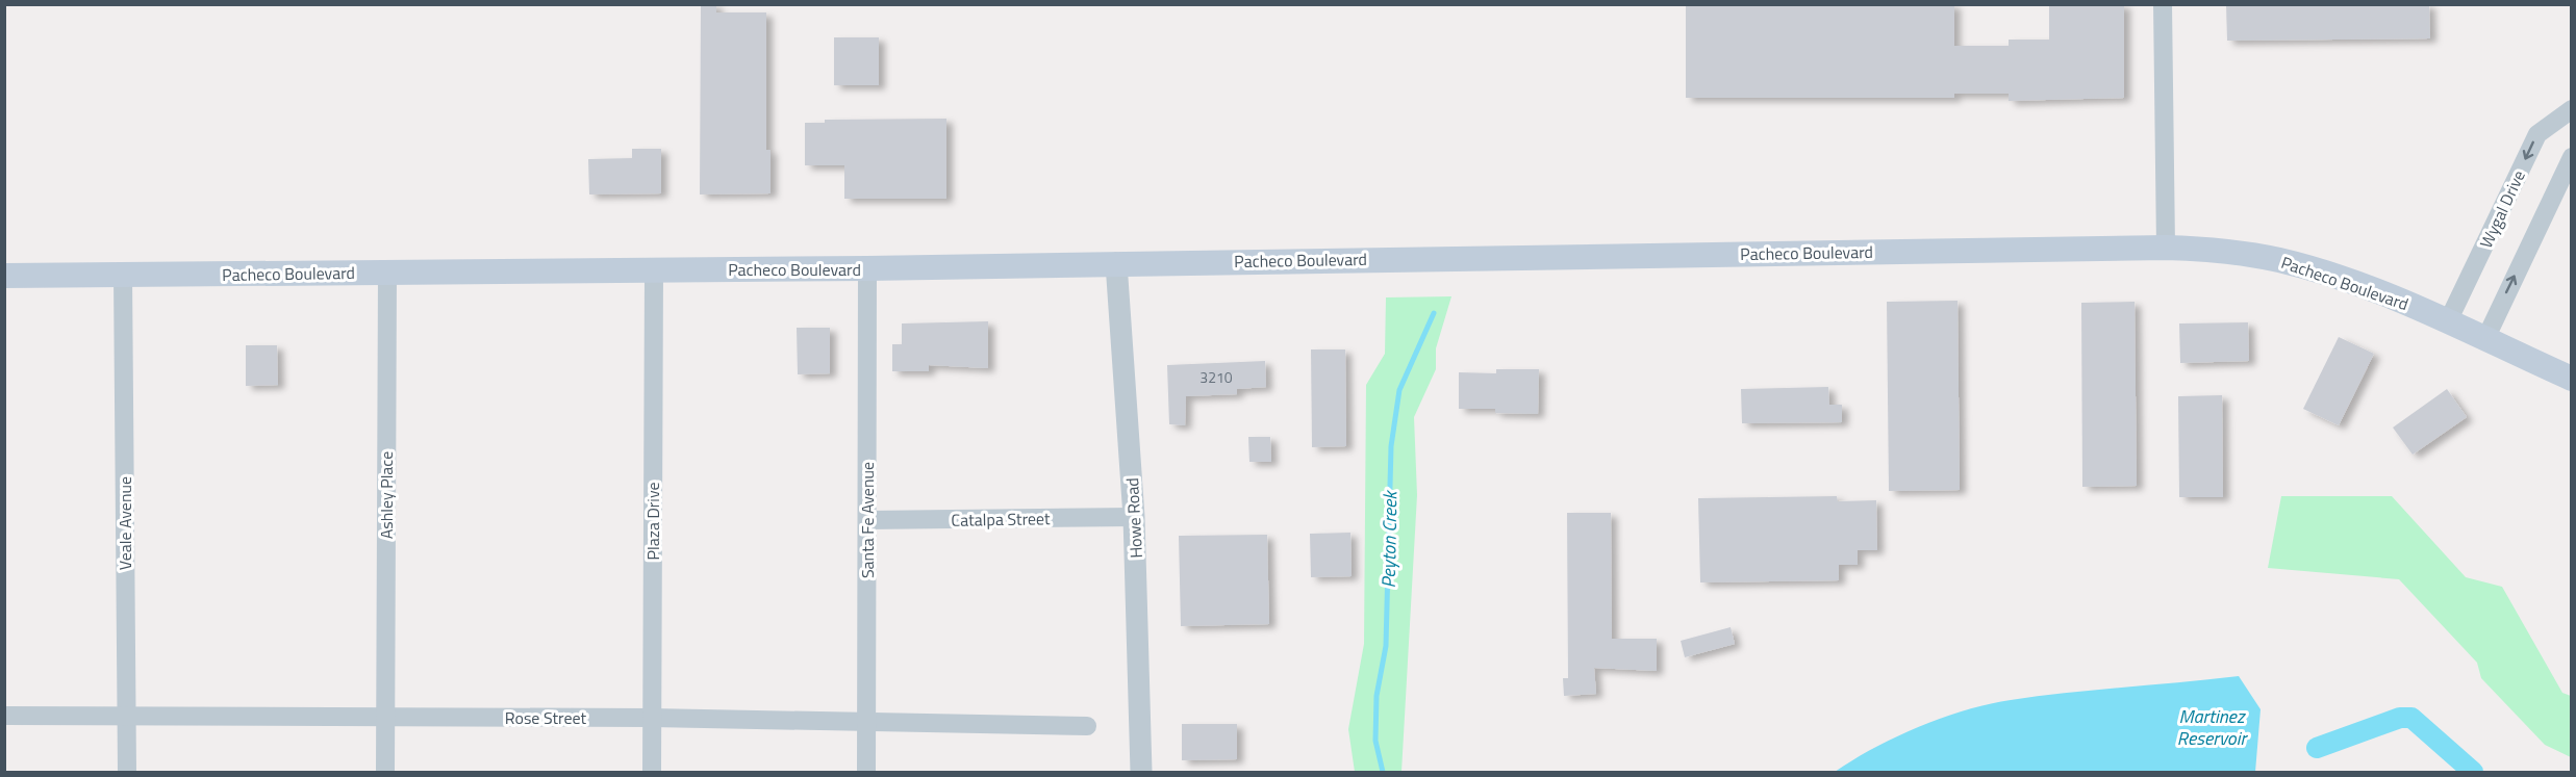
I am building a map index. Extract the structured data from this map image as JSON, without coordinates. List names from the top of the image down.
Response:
{
  "streets": {
    "main road": ["Pacheco Boulevard"],
    "street": [
      "Wygal Drive",
      "Ashley Place",
      "Howe Road",
      "Catalpa Street",
      "Santa Fe Avenue",
      "Plaza Drive",
      "Veale Avenue",
      "Rose Street"
    ]
  },
  "crossings": [
    ["Wygal Drive", "Pacheco Boulevard"],
    ["Pacheco Boulevard", "Ashley Place"],
    ["Pacheco Boulevard", "Howe Road"],
    ["Pacheco Boulevard", "Santa Fe Avenue"],
    ["Pacheco Boulevard", "Plaza Drive"],
    ["Pacheco Boulevard", "Veale Avenue"],
    ["Ashley Place", "Rose Street"],
    ["Howe Road", "Catalpa Street"],
    ["Catalpa Street", "Santa Fe Avenue"],
    ["Santa Fe Avenue", "Rose Street"],
    ["Plaza Drive", "Rose Street"],
    ["Veale Avenue", "Rose Street"]
  ],
  "water": ["Peyton Creek", "Martinez Reservoir"],
  "house_numbers": ["3210"]
}
